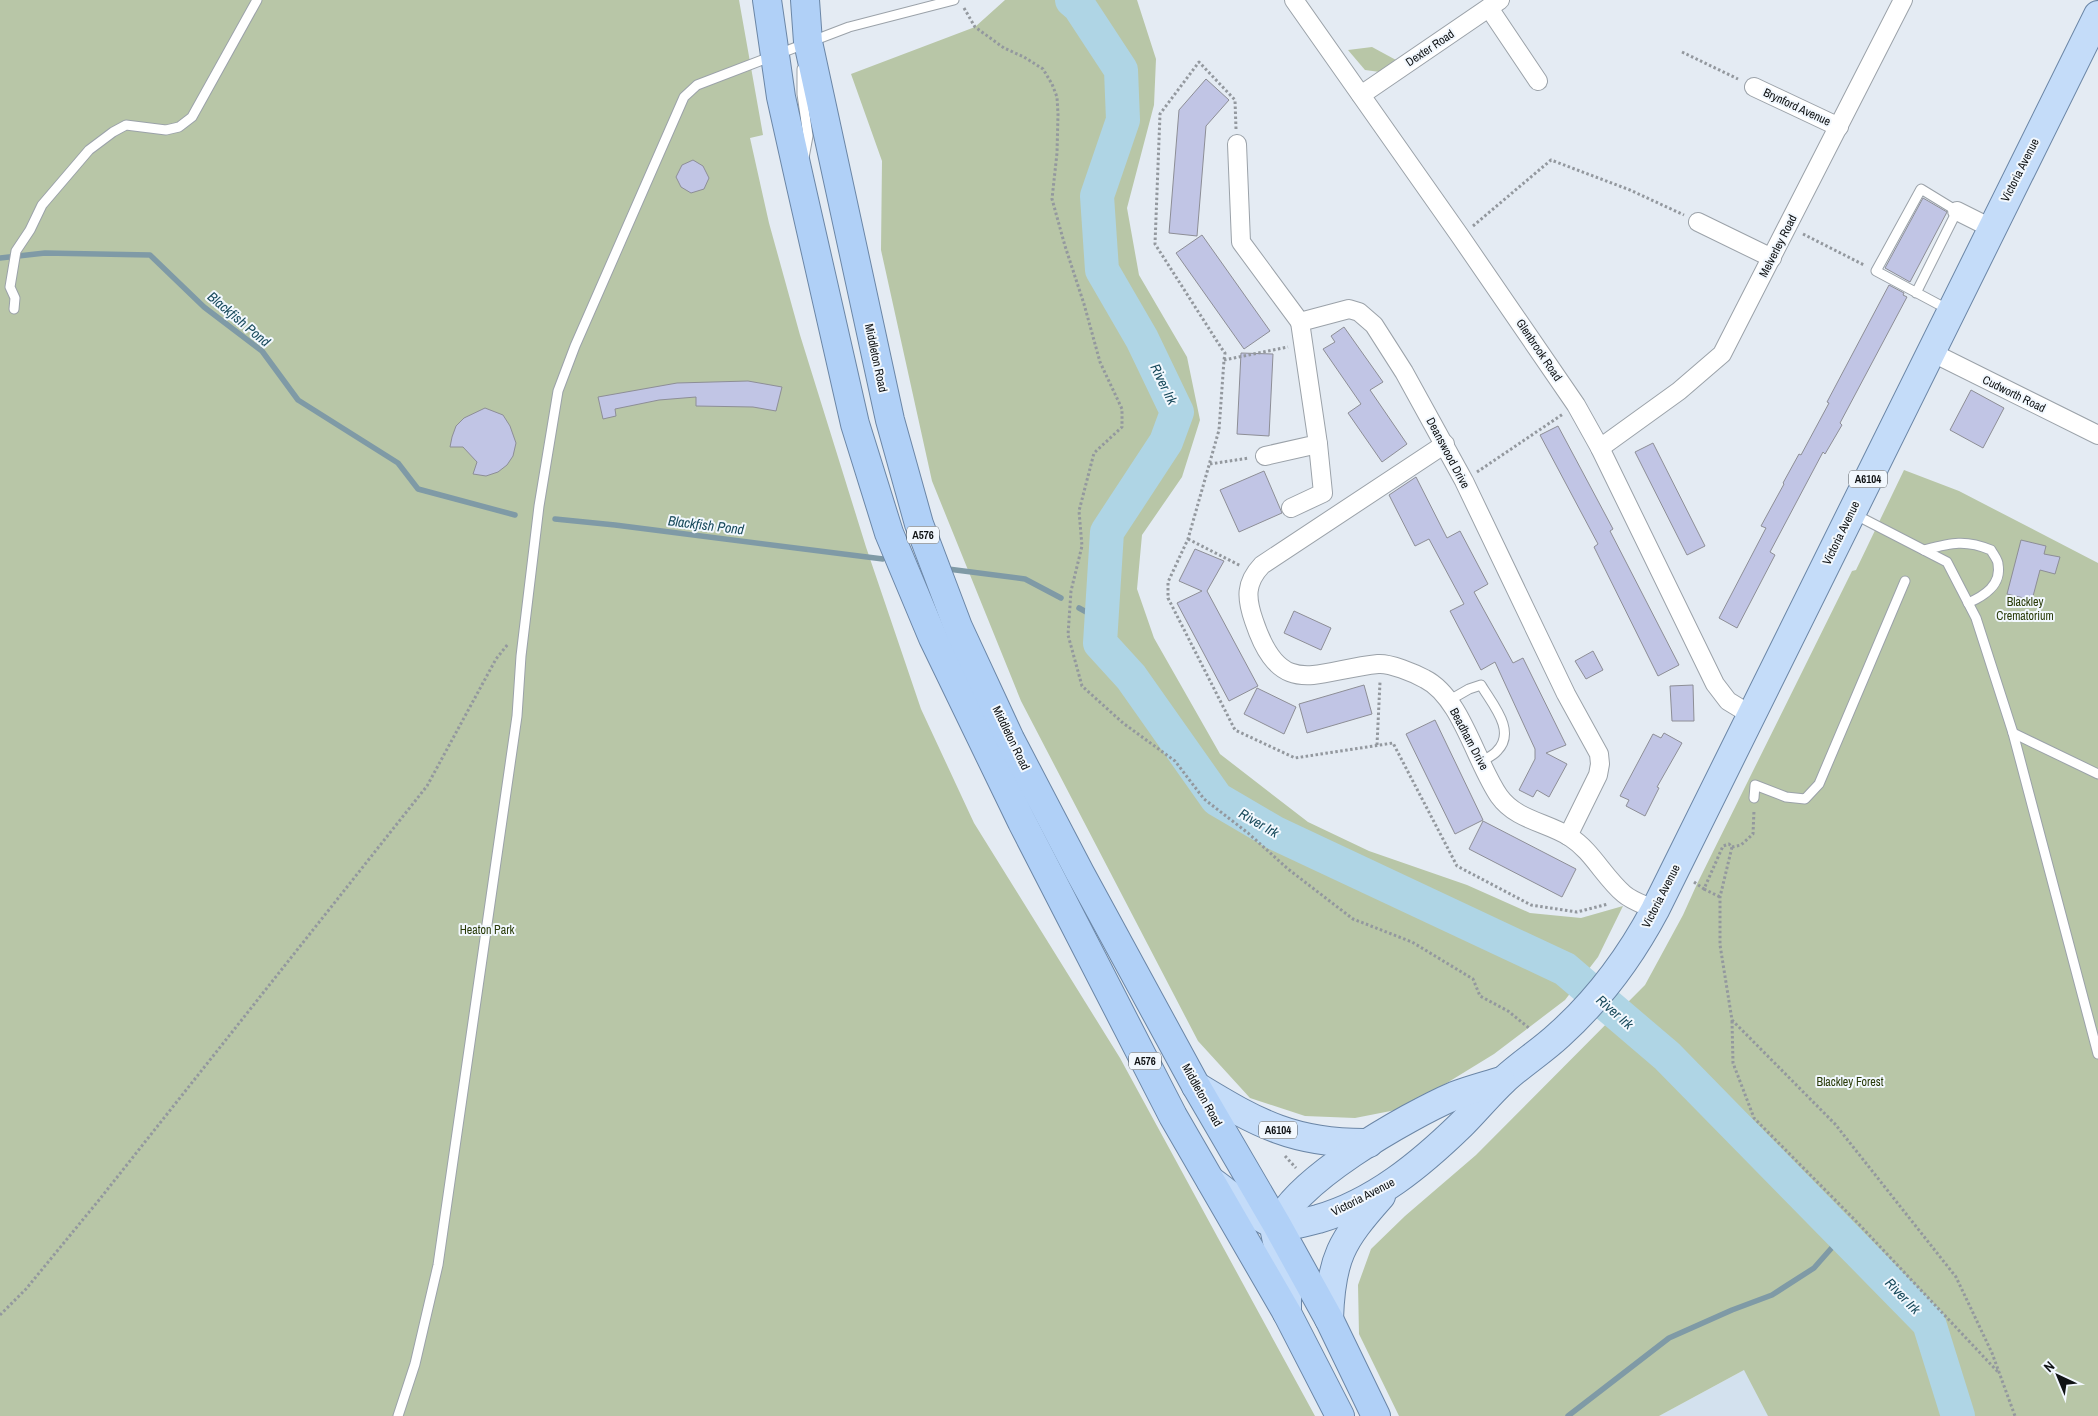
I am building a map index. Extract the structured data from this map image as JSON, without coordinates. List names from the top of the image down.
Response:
{
  "streets": {
    "highway": ["Middleton Road", "A576"],
    "main road": ["Victoria Avenue", "A6104"],
    "street": [
      "Dexter Road",
      "Brynford Avenue",
      "Melverley Road",
      "Glenbrook Road",
      "Cudworth Road",
      "Deanswood Drive",
      "Beadham Drive"
    ]
  },
  "crossings": [
    ["Dexter Road", "Glenbrook Road"],
    ["Brynford Avenue", "Melverley Road"],
    ["Victoria Avenue", "Glenbrook Road"],
    ["Victoria Avenue", "Middleton Road"],
    ["Victoria Avenue", "Cudworth Road"],
    ["Victoria Avenue", "A6104"],
    ["Victoria Avenue", "Beadham Drive"],
    ["Melverley Road", "Glenbrook Road"],
    ["Middleton Road", "A6104"],
    ["Deanswood Drive", "Beadham Drive"]
  ],
  "water": ["Blackfish Pond", "River Irk"],
  "parks": ["Blackley Crematorium", "Heaton Park", "Blackley Forest"],
  "north": "top left"
}
